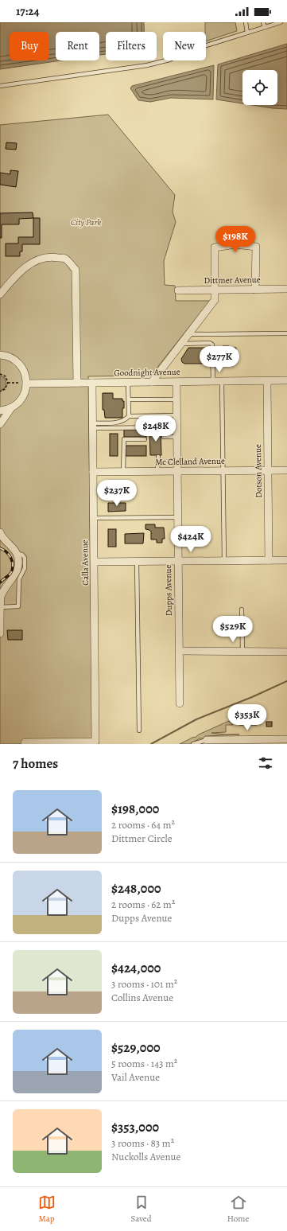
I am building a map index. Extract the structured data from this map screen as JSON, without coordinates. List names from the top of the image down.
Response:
{
  "streets": {
    "street": [
      "Dittmer Avenue",
      "Goodnight Avenue",
      "Mc Clelland Avenue",
      "Dotson Avenue",
      "Calla Avenue",
      "Dupps Avenue"
    ]
  },
  "crossings": [
    ["Goodnight Avenue", "Dotson Avenue"],
    ["Goodnight Avenue", "Calla Avenue"],
    ["Goodnight Avenue", "Dupps Avenue"],
    ["Mc Clelland Avenue", "Dotson Avenue"],
    ["Mc Clelland Avenue", "Calla Avenue"],
    ["Mc Clelland Avenue", "Dupps Avenue"]
  ],
  "parks": ["City Park"],
  "page": {
    "status": "17:24",
    "chip": [
      "Buy",
      "Rent",
      "Filters",
      "New"
    ],
    "price": [
      "$198K",
      "$277K",
      "$248K",
      "$237K",
      "$424K",
      "$529K",
      "$353K"
    ],
    "heading": "7 homes",
    "list": [
      {
        "name": "$198,000",
        "note": "2 rooms · 64 m² · Dittmer Circle"
      },
      {
        "name": "$248,000",
        "note": "2 rooms · 62 m² · Dupps Avenue"
      },
      {
        "name": "$424,000",
        "note": "3 rooms · 101 m² · Collins Avenue"
      },
      {
        "name": "$529,000",
        "note": "5 rooms · 143 m² · Vail Avenue"
      },
      {
        "name": "$353,000",
        "note": "3 rooms · 83 m² · Nuckolls Avenue"
      }
    ],
    "tabs": ["Map", "Saved", "Home"]
  }
}
